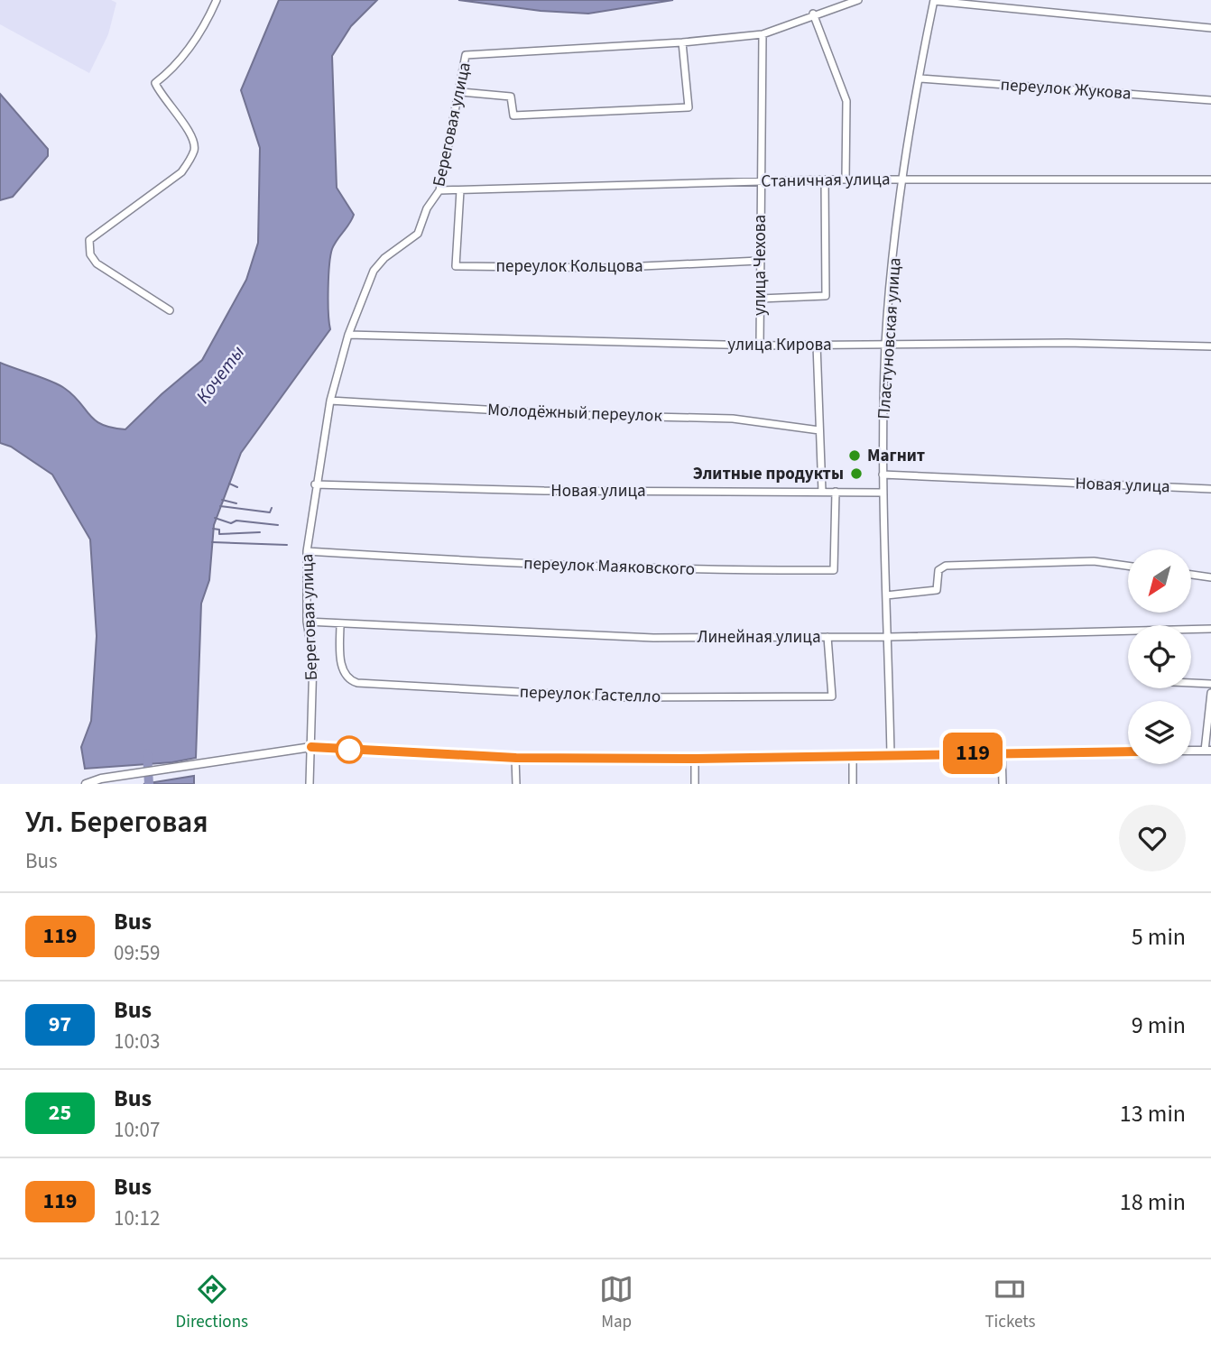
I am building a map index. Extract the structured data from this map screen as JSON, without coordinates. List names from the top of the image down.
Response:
{
  "streets": {
    "street": [
      "переулок Жукова",
      "Береговая улица",
      "Станичная улица",
      "улица Чехова",
      "переулок Кольцова",
      "Пластуновская улица",
      "улица Кирова",
      "Молодёжный переулок",
      "Новая улица",
      "переулок Маяковского",
      "Линейная улица",
      "переулок Гастелло"
    ]
  },
  "crossings": [
    ["переулок Жукова", "Пластуновская улица"],
    ["Береговая улица", "Станичная улица"],
    ["Береговая улица", "улица Чехова"],
    ["Береговая улица", "улица Кирова"],
    ["Береговая улица", "Молодёжный переулок"],
    ["Береговая улица", "Новая улица"],
    ["Береговая улица", "переулок Маяковского"],
    ["Береговая улица", "Линейная улица"],
    ["Станичная улица", "улица Чехова"],
    ["Станичная улица", "переулок Кольцова"],
    ["Станичная улица", "Пластуновская улица"],
    ["улица Чехова", "переулок Кольцова"],
    ["улица Чехова", "улица Кирова"],
    ["Пластуновская улица", "улица Кирова"],
    ["Пластуновская улица", "Новая улица"],
    ["Пластуновская улица", "Линейная улица"],
    ["Новая улица", "переулок Маяковского"],
    ["Линейная улица", "переулок Гастелло"]
  ],
  "water": ["Кочеты"],
  "places": ["Магнит", "Элитные продукты"],
  "lines": ["bus line 119"],
  "north": "bottom left",
  "page": {
    "on_map": "119",
    "heading": ["Ул. Береговая", "Bus"],
    "list": [
      {
        "mark": "119",
        "name": "Bus",
        "note": "09:59",
        "value": "5 min"
      },
      {
        "mark": "97",
        "name": "Bus",
        "note": "10:03",
        "value": "9 min"
      },
      {
        "mark": "25",
        "name": "Bus",
        "note": "10:07",
        "value": "13 min"
      },
      {
        "mark": "119",
        "name": "Bus",
        "note": "10:12",
        "value": "18 min"
      }
    ],
    "tabs": ["Directions", "Map", "Tickets"]
  }
}
